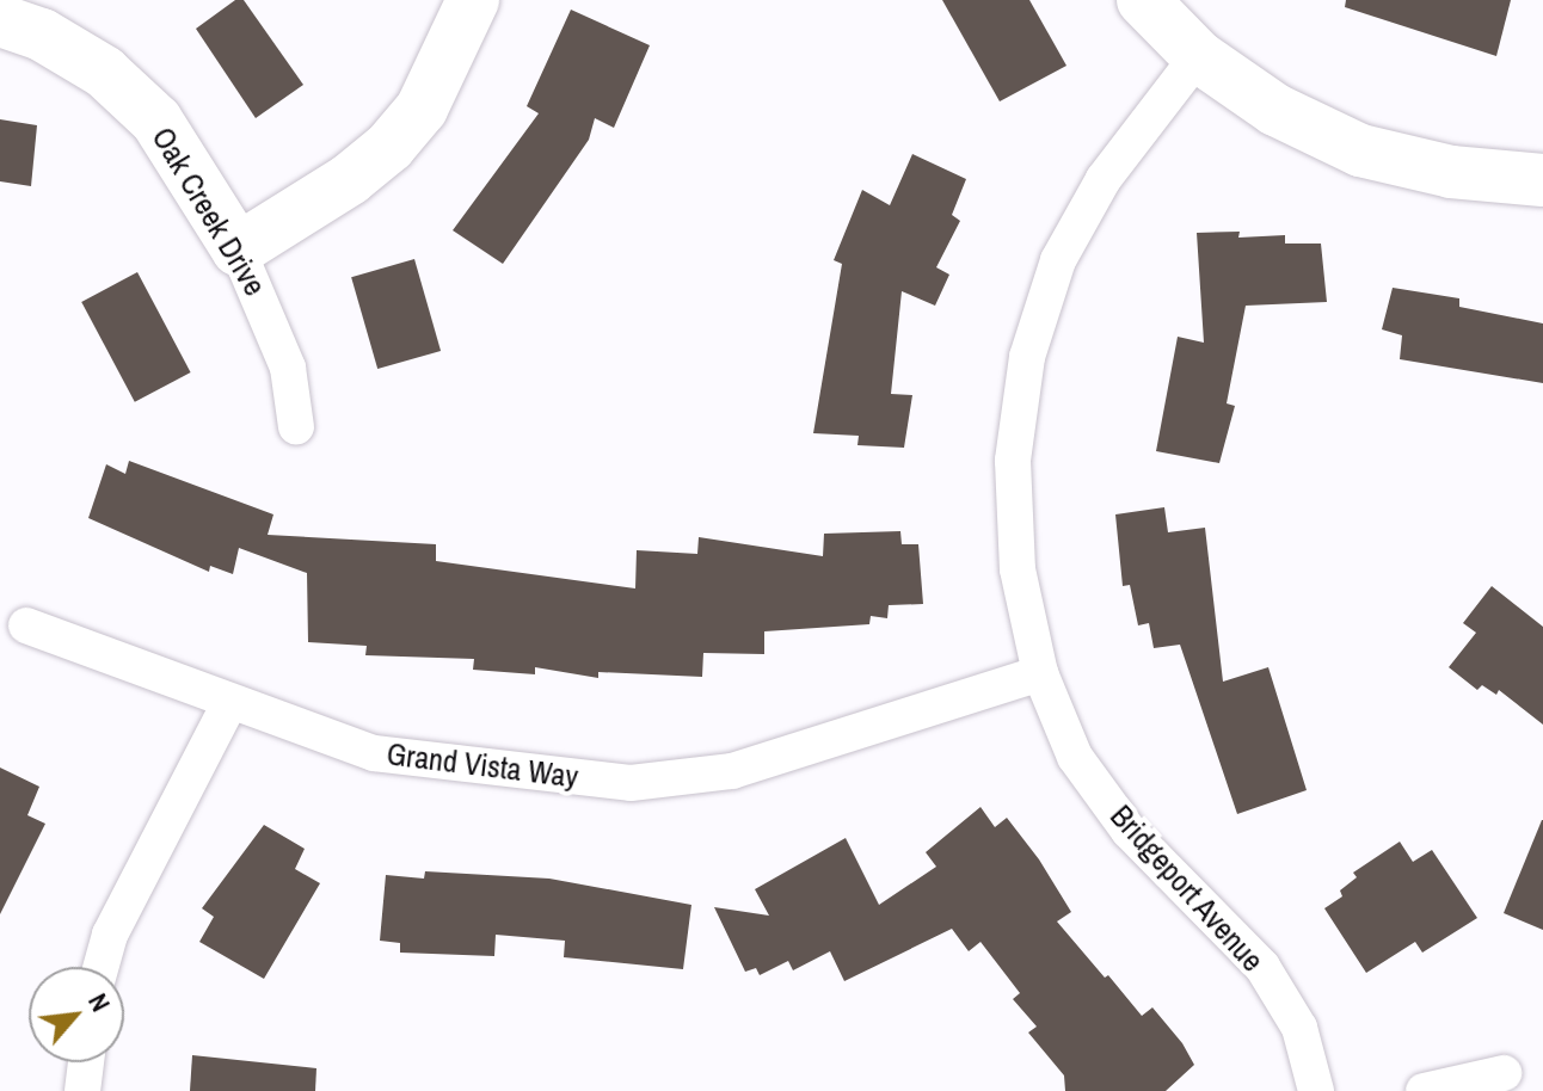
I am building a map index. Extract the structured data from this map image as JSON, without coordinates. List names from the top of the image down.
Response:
{
  "streets": {
    "street": ["Oak Creek Drive", "Grand Vista Way", "Bridgeport Avenue"]
  },
  "crossings": [
    ["Grand Vista Way", "Bridgeport Avenue"]
  ],
  "north": "top right"
}
